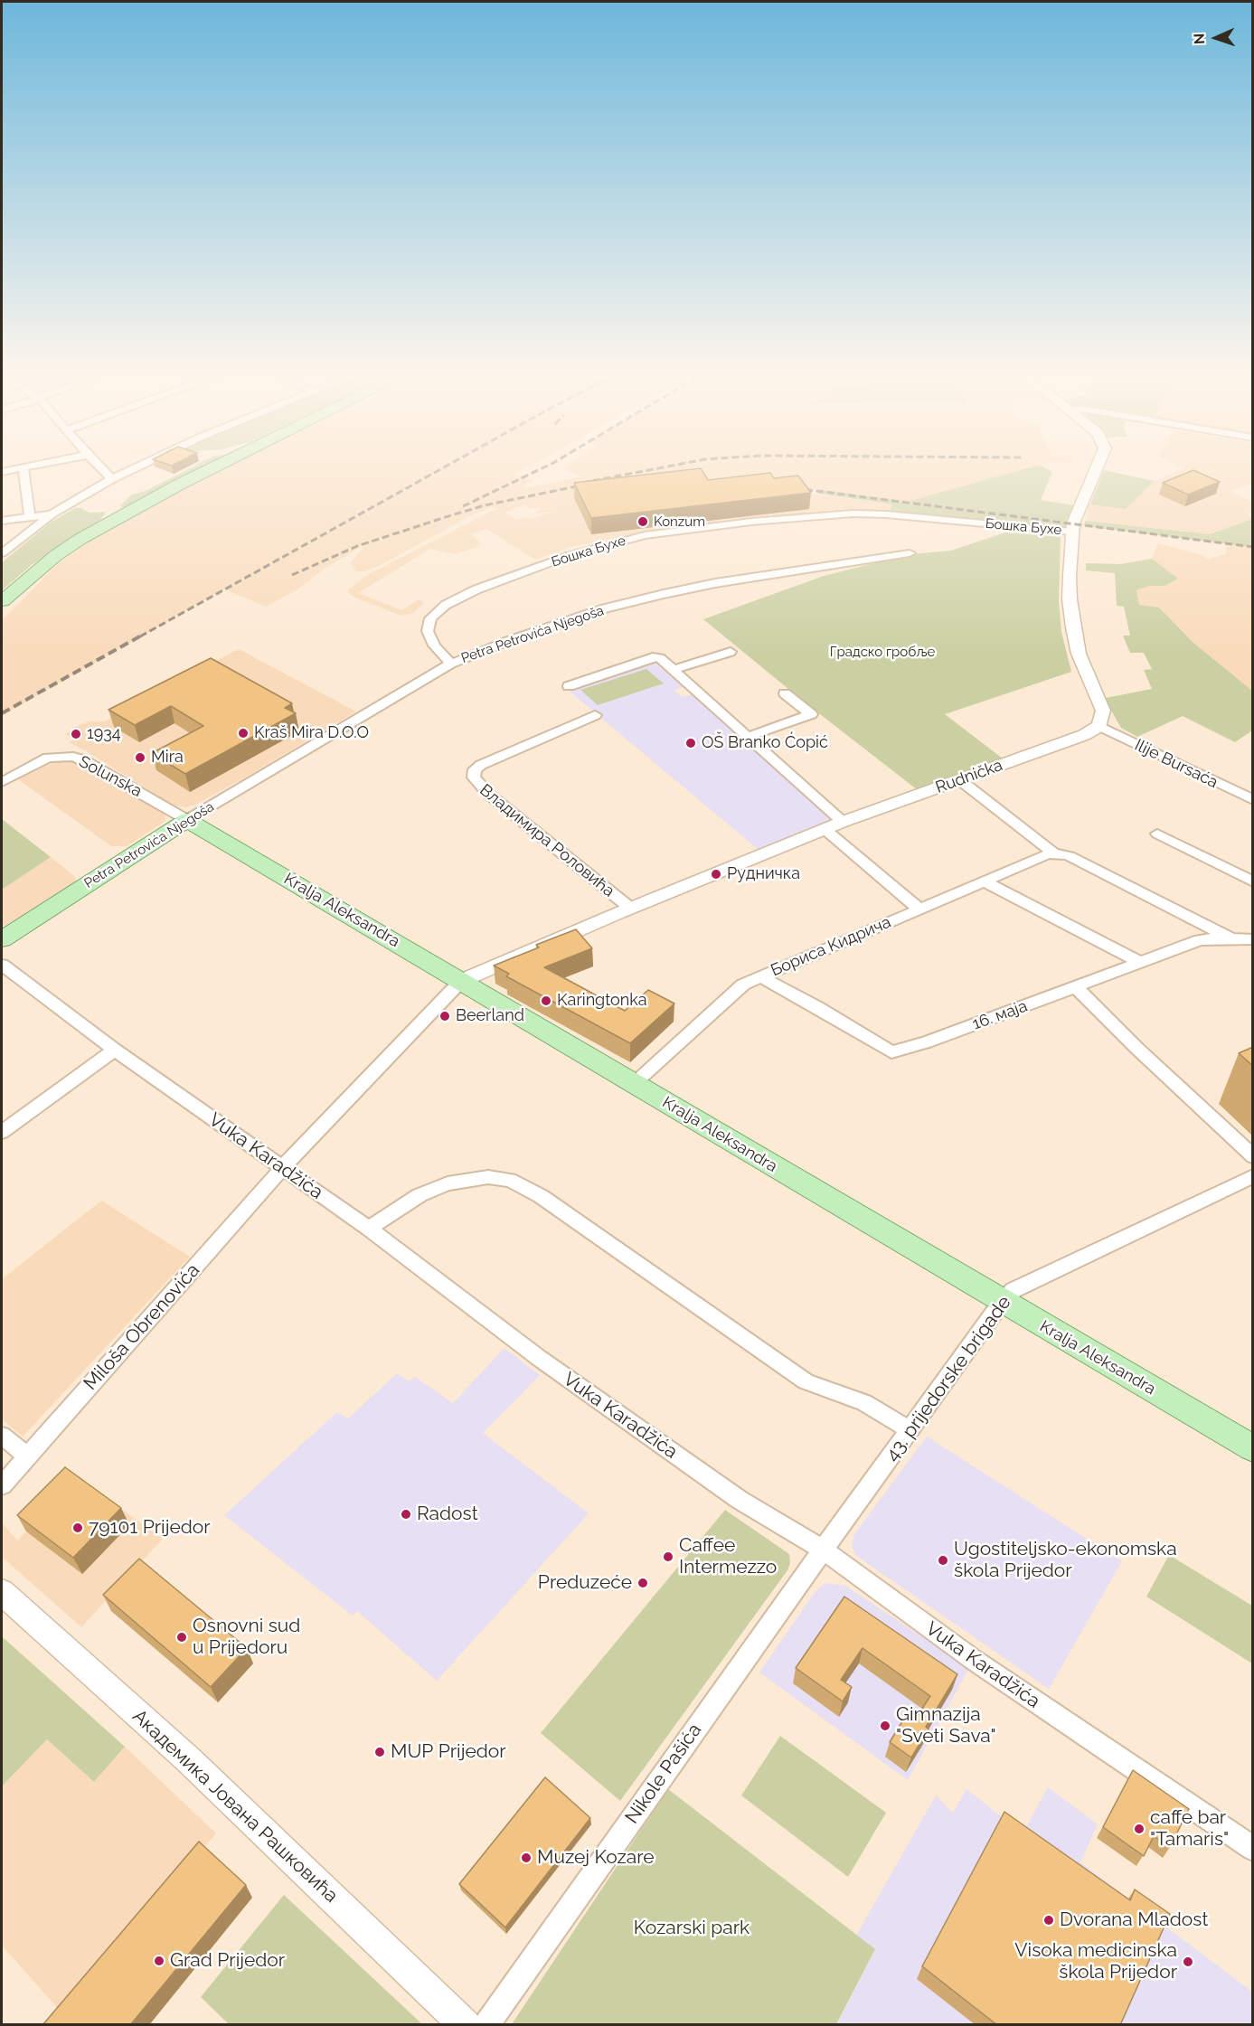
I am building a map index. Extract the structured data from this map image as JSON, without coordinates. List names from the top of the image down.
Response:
{
  "streets": {
    "main road": ["Petra Petrovića Njegoša", "Kralja Aleksandra"],
    "street": [
      "Бошка Бухе",
      "Ilije Bursaća",
      "Solunska",
      "Rudnička",
      "Владимира Роловића",
      "Бориса Kидрича",
      "16. маја",
      "Vuka Karadžića",
      "Miloša Obrenovića",
      "43. prijedorske brigade",
      "Nikole Pašića",
      "Академика Јована Рашковића"
    ]
  },
  "crossings": [
    ["Бошка Бухе", "Petra Petrovića Njegoša"],
    ["Petra Petrovića Njegoša", "Solunska"],
    ["Petra Petrovića Njegoša", "Kralja Aleksandra"],
    ["Ilije Bursaća", "Rudnička"],
    ["Solunska", "Kralja Aleksandra"],
    ["Rudnička", "Владимира Роловића"],
    ["Rudnička", "Kralja Aleksandra"],
    ["Rudnička", "Miloša Obrenovića"],
    ["Kralja Aleksandra", "Бориса Kидрича"],
    ["Kralja Aleksandra", "Miloša Obrenovića"],
    ["Kralja Aleksandra", "43. prijedorske brigade"],
    ["Бориса Kидрича", "16. маја"],
    ["Vuka Karadžića", "Miloša Obrenovića"],
    ["Vuka Karadžića", "43. prijedorske brigade"],
    ["Vuka Karadžića", "Nikole Pašića"],
    ["43. prijedorske brigade", "Nikole Pašića"]
  ],
  "parks": ["Градско гробље", "Kozarski park"],
  "places": [
    "Konzum",
    "Kraš Mira D.O.O",
    "1934",
    "OŠ Branko Ćopić",
    "Mira",
    "Рудничка",
    "Karingtonka",
    "Beerland",
    "Radost",
    "79101 Prijedor",
    "Caffee Intermezzo",
    "Ugostiteljsko-ekonomska škola Prijedor",
    "Preduzeće",
    "Osnovni sud u Prijedoru",
    "Gimnazija \"Sveti Sava\"",
    "MUP Prijedor",
    "caffe bar \"Tamaris\"",
    "Muzej Kozare",
    "Dvorana Mladost",
    "Grad Prijedor",
    "Visoka medicinska škola Prijedor"
  ],
  "north": "left"
}
